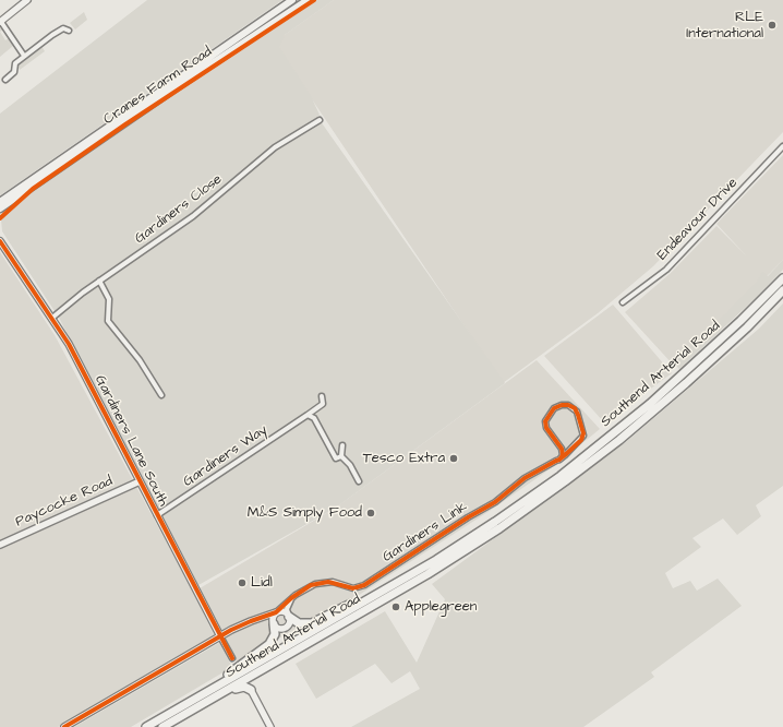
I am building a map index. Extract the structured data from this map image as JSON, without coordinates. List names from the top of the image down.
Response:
{
  "streets": {
    "highway": ["Southend Arterial Road"],
    "main road": ["Cranes Farm Road"],
    "street": [
      "Gardiners Close",
      "Endeavour Drive",
      "Gardiners Lane South",
      "Gardiners Way",
      "Paycocke Road",
      "Gardiners Link"
    ]
  },
  "crossings": [
    ["Gardiners Close", "Gardiners Lane South"],
    ["Gardiners Lane South", "Gardiners Way"],
    ["Gardiners Lane South", "Paycocke Road"]
  ],
  "places": [
    "RLE International",
    "Tesco Extra",
    "M&S Simply Food",
    "Lidl",
    "Applegreen"
  ]
}
